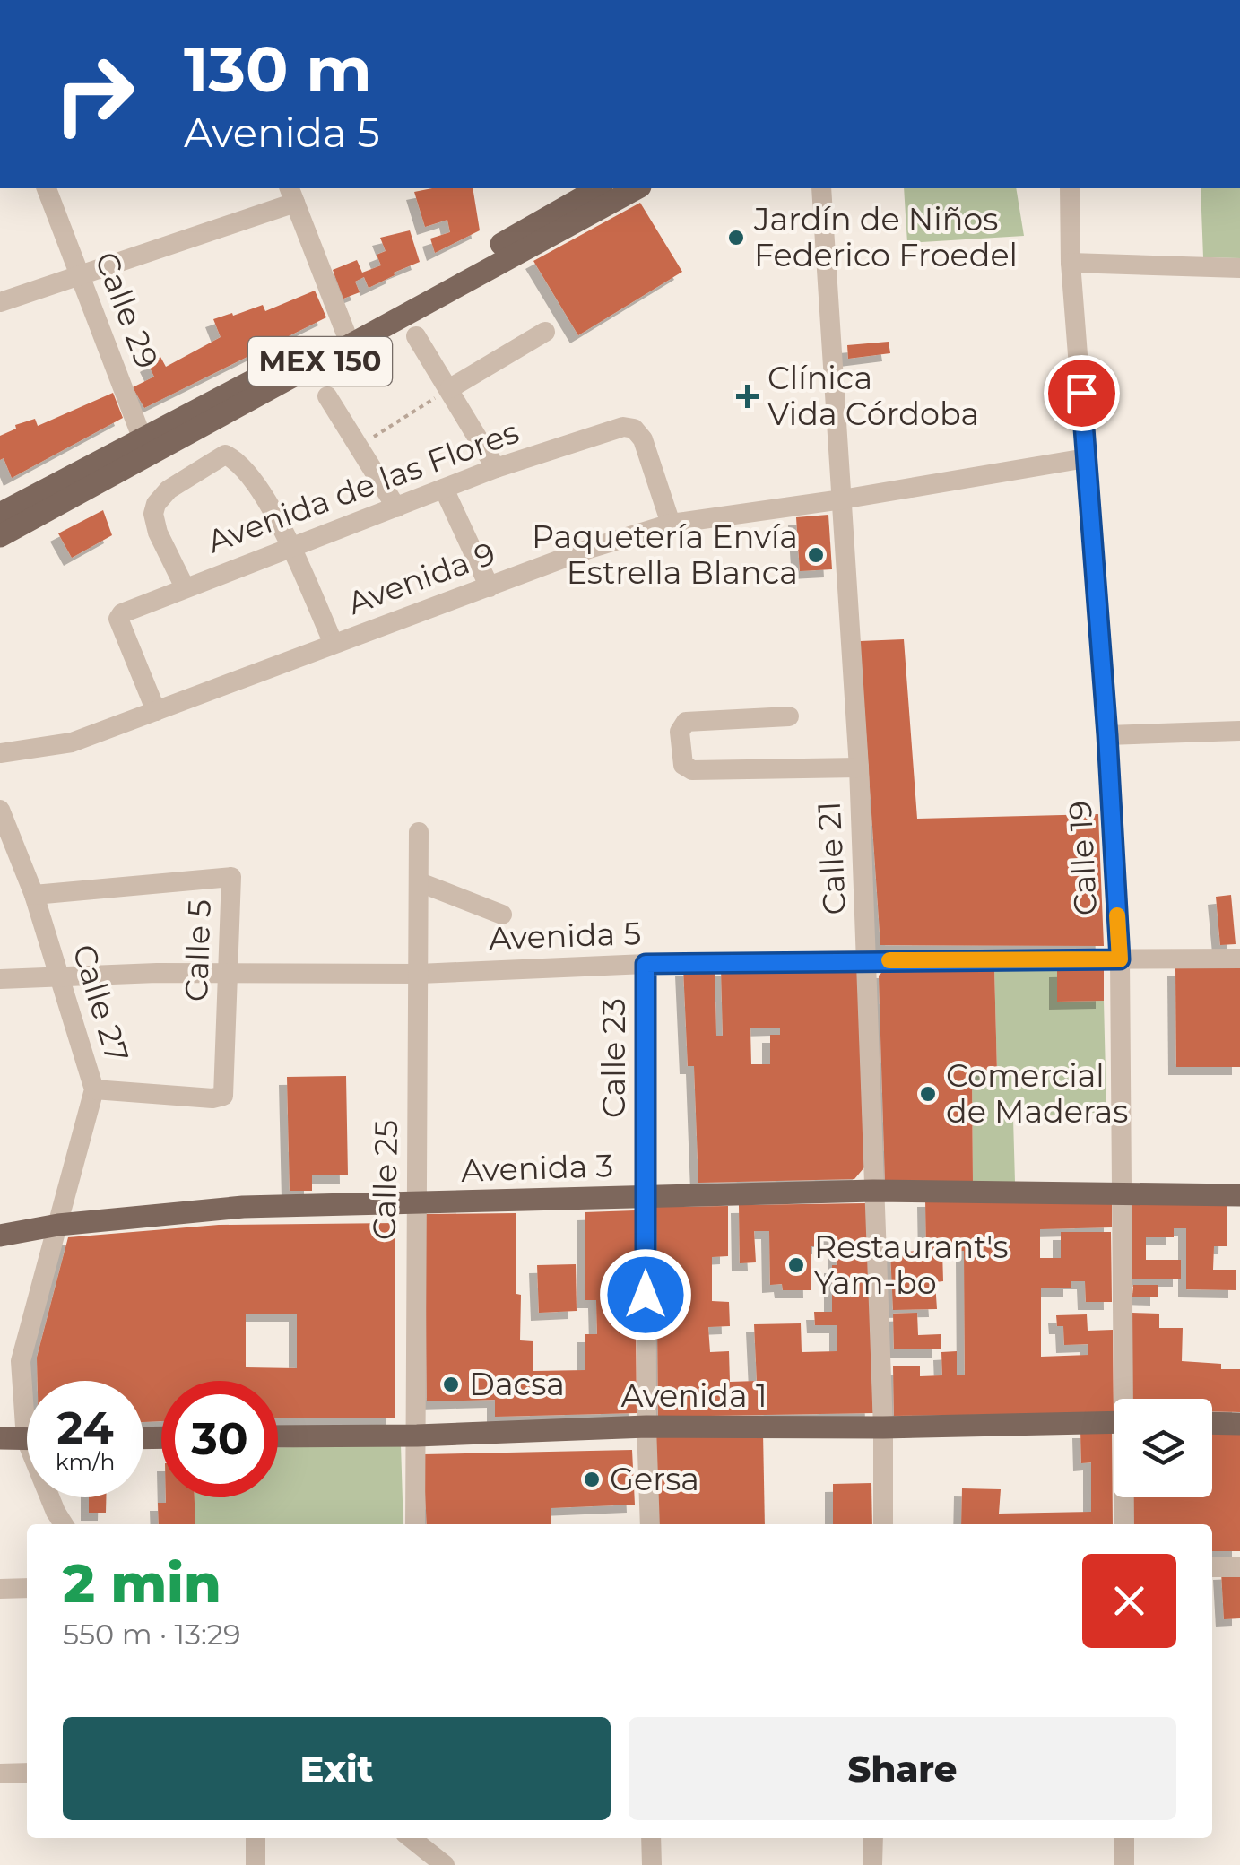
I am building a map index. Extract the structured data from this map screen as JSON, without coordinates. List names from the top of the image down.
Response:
{
  "streets": {
    "main road": ["MEX 150", "Avenida 3", "Avenida 1"],
    "street": [
      "Calle 29",
      "Avenida de las Flores",
      "Avenida 9",
      "Calle 21",
      "Calle 19",
      "Avenida 5",
      "Calle 5",
      "Calle 27",
      "Calle 23",
      "Calle 25"
    ]
  },
  "crossings": [
    ["Calle 29", "MEX 150"],
    ["Avenida de las Flores", "Avenida 9"],
    ["Avenida 9", "Calle 21"],
    ["Avenida 9", "Calle 19"],
    ["Calle 21", "Avenida 5"],
    ["Calle 21", "Avenida 3"],
    ["Calle 21", "Avenida 1"],
    ["Calle 19", "Avenida 5"],
    ["Calle 19", "Avenida 3"],
    ["Avenida 5", "Calle 5"],
    ["Avenida 5", "Calle 27"],
    ["Avenida 5", "Calle 23"],
    ["Avenida 5", "Calle 25"],
    ["Calle 5", "Calle 27"],
    ["Calle 27", "Avenida 3"],
    ["Calle 23", "Avenida 3"],
    ["Calle 23", "Avenida 1"],
    ["Avenida 3", "Calle 25"],
    ["Calle 25", "Avenida 1"]
  ],
  "places": {
    "other": [
      "Jardín de Niños Federico Froedel",
      "Paquetería Envía Estrella Blanca",
      "Comercial de Maderas",
      "Restaurant's Yam-bo",
      "Dacsa",
      "Gersa"
    ],
    "health": ["Clínica Vida Córdoba"]
  },
  "page": {
    "turn": ["130 m", "Avenida 5"],
    "speed": "24 km/h",
    "limit": "30",
    "heading": ["2 min", "550 m · 13:29"],
    "buttons": ["Exit", "Share"]
  }
}
